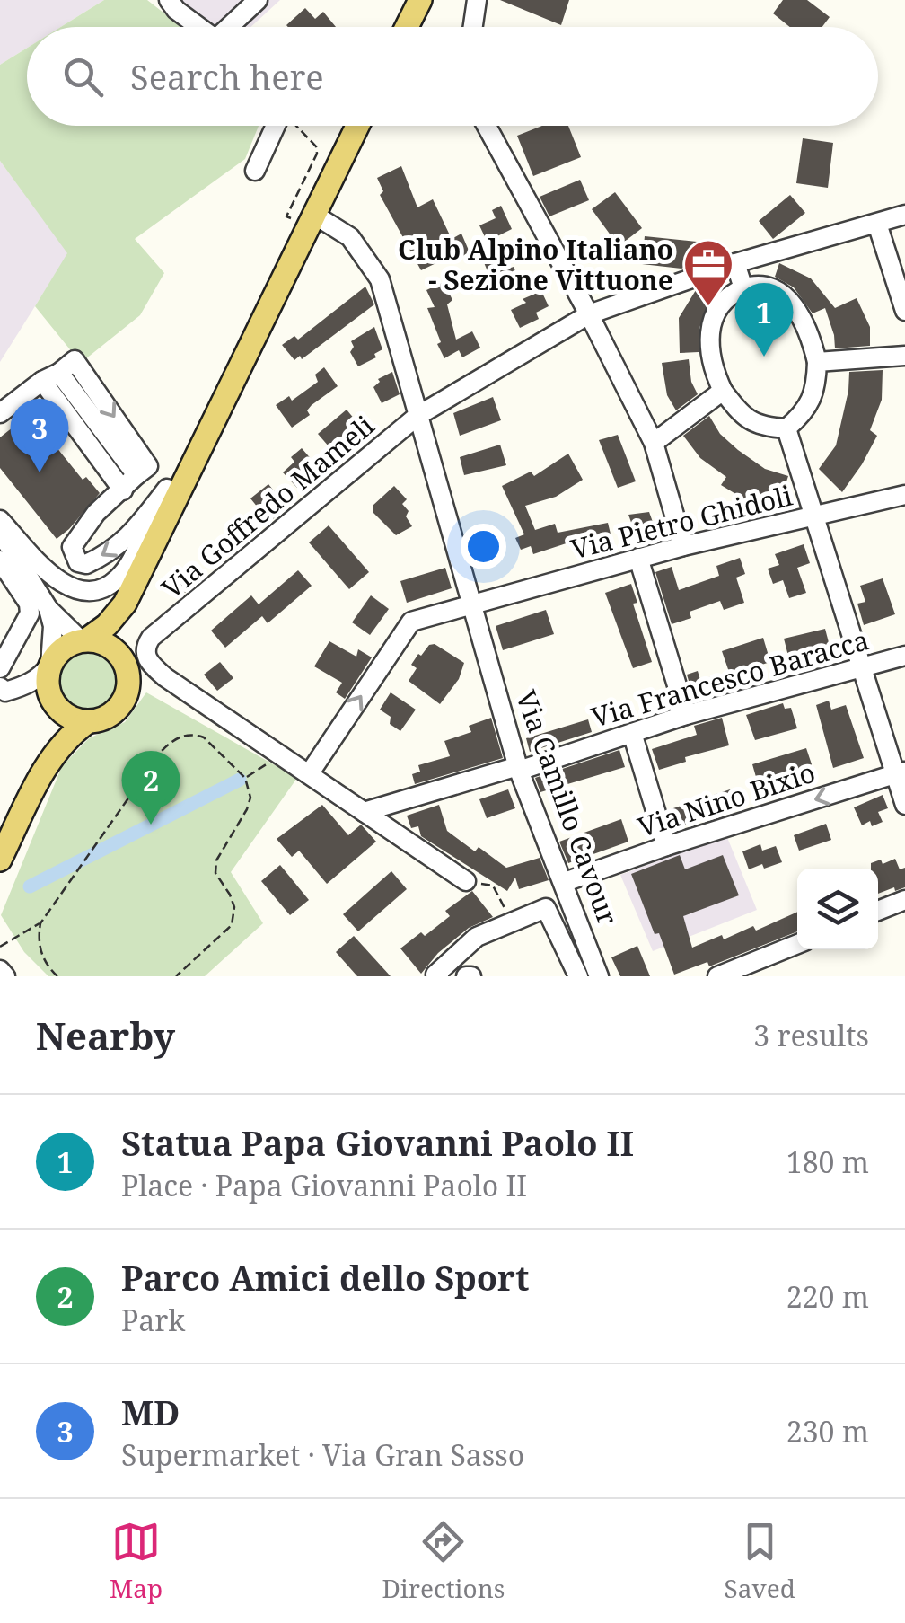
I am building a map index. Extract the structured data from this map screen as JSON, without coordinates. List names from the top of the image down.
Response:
{
  "streets": {
    "street": [
      "Via Goffredo Mameli",
      "Via Pietro Ghidoli",
      "Via Francesco Baracca",
      "Via Nino Bixio",
      "Via Camillo Cavour"
    ]
  },
  "crossings": [
    ["Via Goffredo Mameli", "Via Camillo Cavour"],
    ["Via Pietro Ghidoli", "Via Camillo Cavour"],
    ["Via Francesco Baracca", "Via Camillo Cavour"],
    ["Via Nino Bixio", "Via Camillo Cavour"]
  ],
  "places": {
    "office": ["Club Alpino Italiano - Sezione Vittuone"]
  },
  "page": {
    "search": "Search here",
    "pins": ["1", "3", "2"],
    "heading": ["Nearby", "3 results"],
    "list": [
      {
        "mark": "1",
        "name": "Statua Papa Giovanni Paolo II",
        "note": "Place · Papa Giovanni Paolo II",
        "value": "180 m"
      },
      {
        "mark": "2",
        "name": "Parco Amici dello Sport",
        "note": "Park",
        "value": "220 m"
      },
      {
        "mark": "3",
        "name": "MD",
        "note": "Supermarket · Via Gran Sasso",
        "value": "230 m"
      }
    ],
    "nav": ["Map", "Directions", "Saved"]
  }
}
